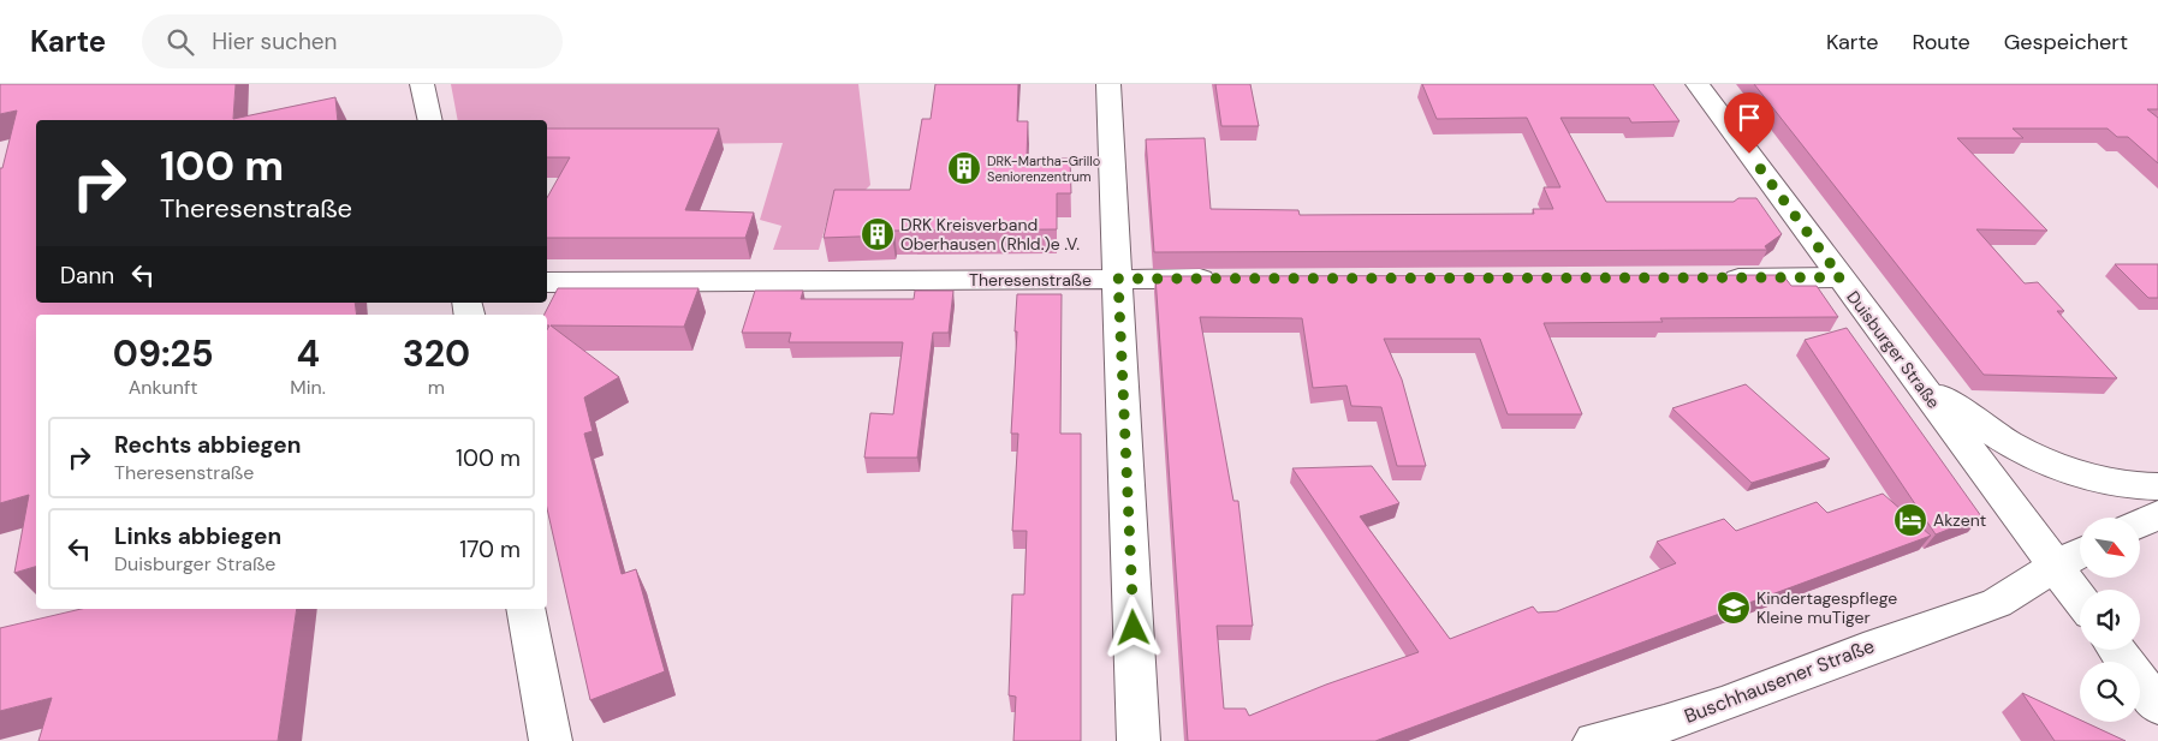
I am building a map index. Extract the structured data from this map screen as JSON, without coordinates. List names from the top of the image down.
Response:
{
  "streets": {
    "street": ["Theresenstraße", "Duisburger Straße", "Buschhausener Straße"]
  },
  "crossings": [
    ["Duisburger Straße", "Buschhausener Straße"]
  ],
  "places": {
    "building": ["DRK-Martha-Grillo Seniorenzentrum", "DRK Kreisverband Oberhausen (Rhld.)e .V."],
    "hotel": ["Akzent"],
    "school or university": ["Kindertagespflege Kleine muTiger"]
  },
  "north": "bottom right",
  "page": {
    "header": "Karte",
    "search": "Hier suchen",
    "nav": ["Karte", "Route", "Gespeichert"],
    "turn": ["100 m", "Theresenstraße"],
    "then": "Dann",
    "eta": [
      "09:25",
      "Ankunft",
      "4",
      "Min.",
      "320",
      "m"
    ],
    "list": [
      {
        "name": "Rechts abbiegen",
        "note": "Theresenstraße",
        "value": "100 m"
      },
      {
        "name": "Links abbiegen",
        "note": "Duisburger Straße",
        "value": "170 m"
      }
    ]
  }
}
